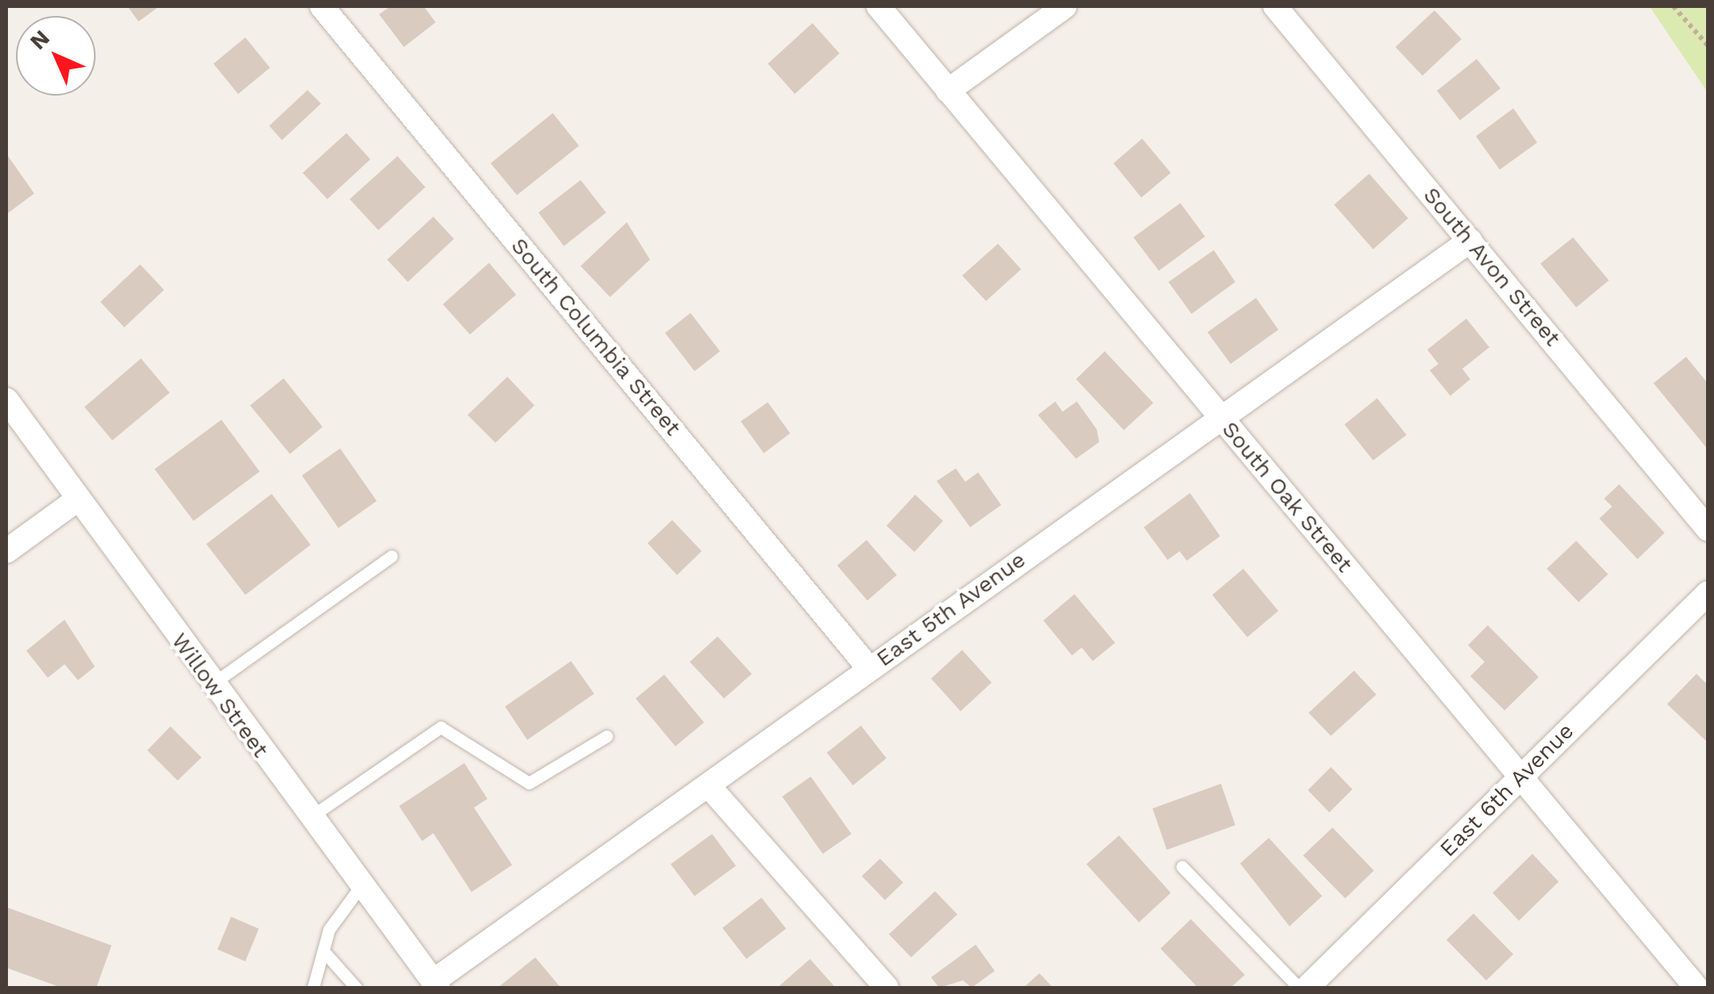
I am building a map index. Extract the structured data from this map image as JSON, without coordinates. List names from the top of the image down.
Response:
{
  "streets": {
    "street": [
      "South Avon Street",
      "South Columbia Street",
      "South Oak Street",
      "East 5th Avenue",
      "Willow Street",
      "East 6th Avenue"
    ]
  },
  "crossings": [
    ["South Avon Street", "East 5th Avenue"],
    ["South Columbia Street", "East 5th Avenue"],
    ["South Oak Street", "East 5th Avenue"],
    ["South Oak Street", "East 6th Avenue"],
    ["East 5th Avenue", "Willow Street"]
  ],
  "north": "top left"
}
